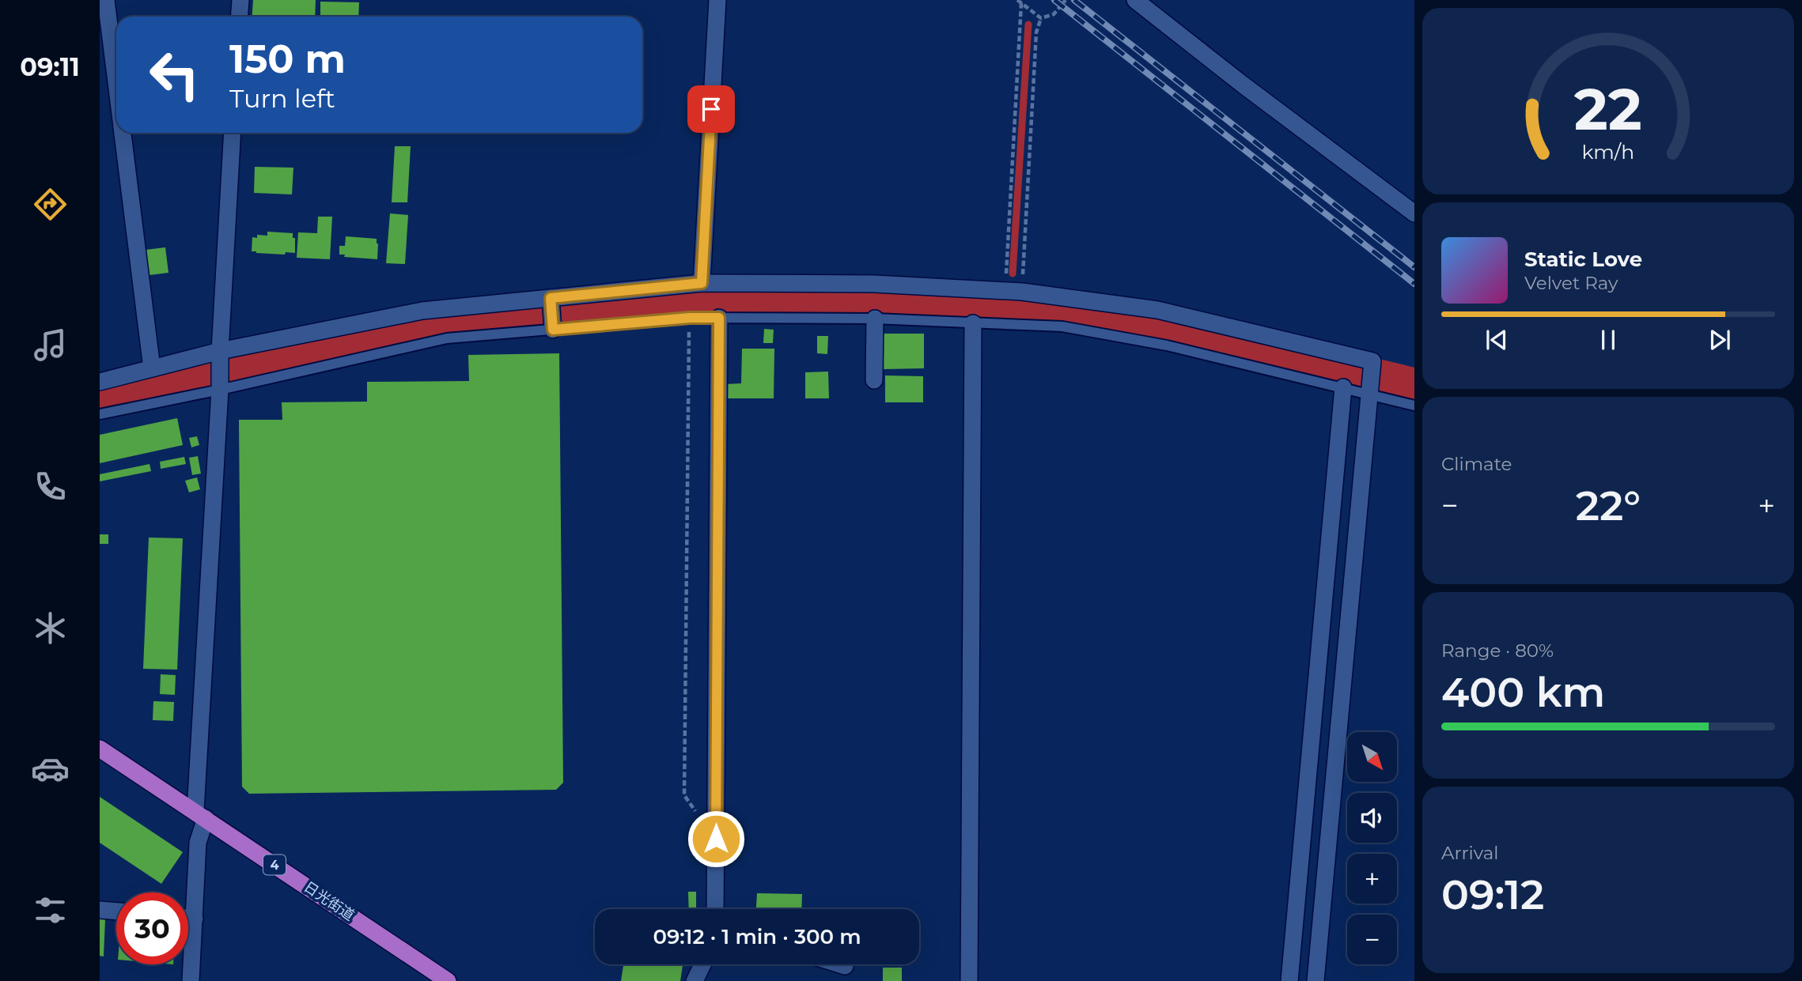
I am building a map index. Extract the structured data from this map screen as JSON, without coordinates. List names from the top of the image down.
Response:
{
  "streets": {
    "highway": ["4", "日光街道"]
  },
  "north": "bottom right",
  "page": {
    "tabs": "09:11",
    "turn": ["150 m", "Turn left"],
    "song": ["Static Love", "Velvet Ray"],
    "tile": [
      "Climate",
      ["Range · 80%", "400 km"],
      ["Arrival", "09:12"]
    ],
    "heat": ["−", "22°", "+"],
    "map_buttons": ["+", "−"],
    "limit": "30",
    "trip": "09:12 · 1 min · 300 m",
    "gauge": ["22", "km/h"]
  }
}
